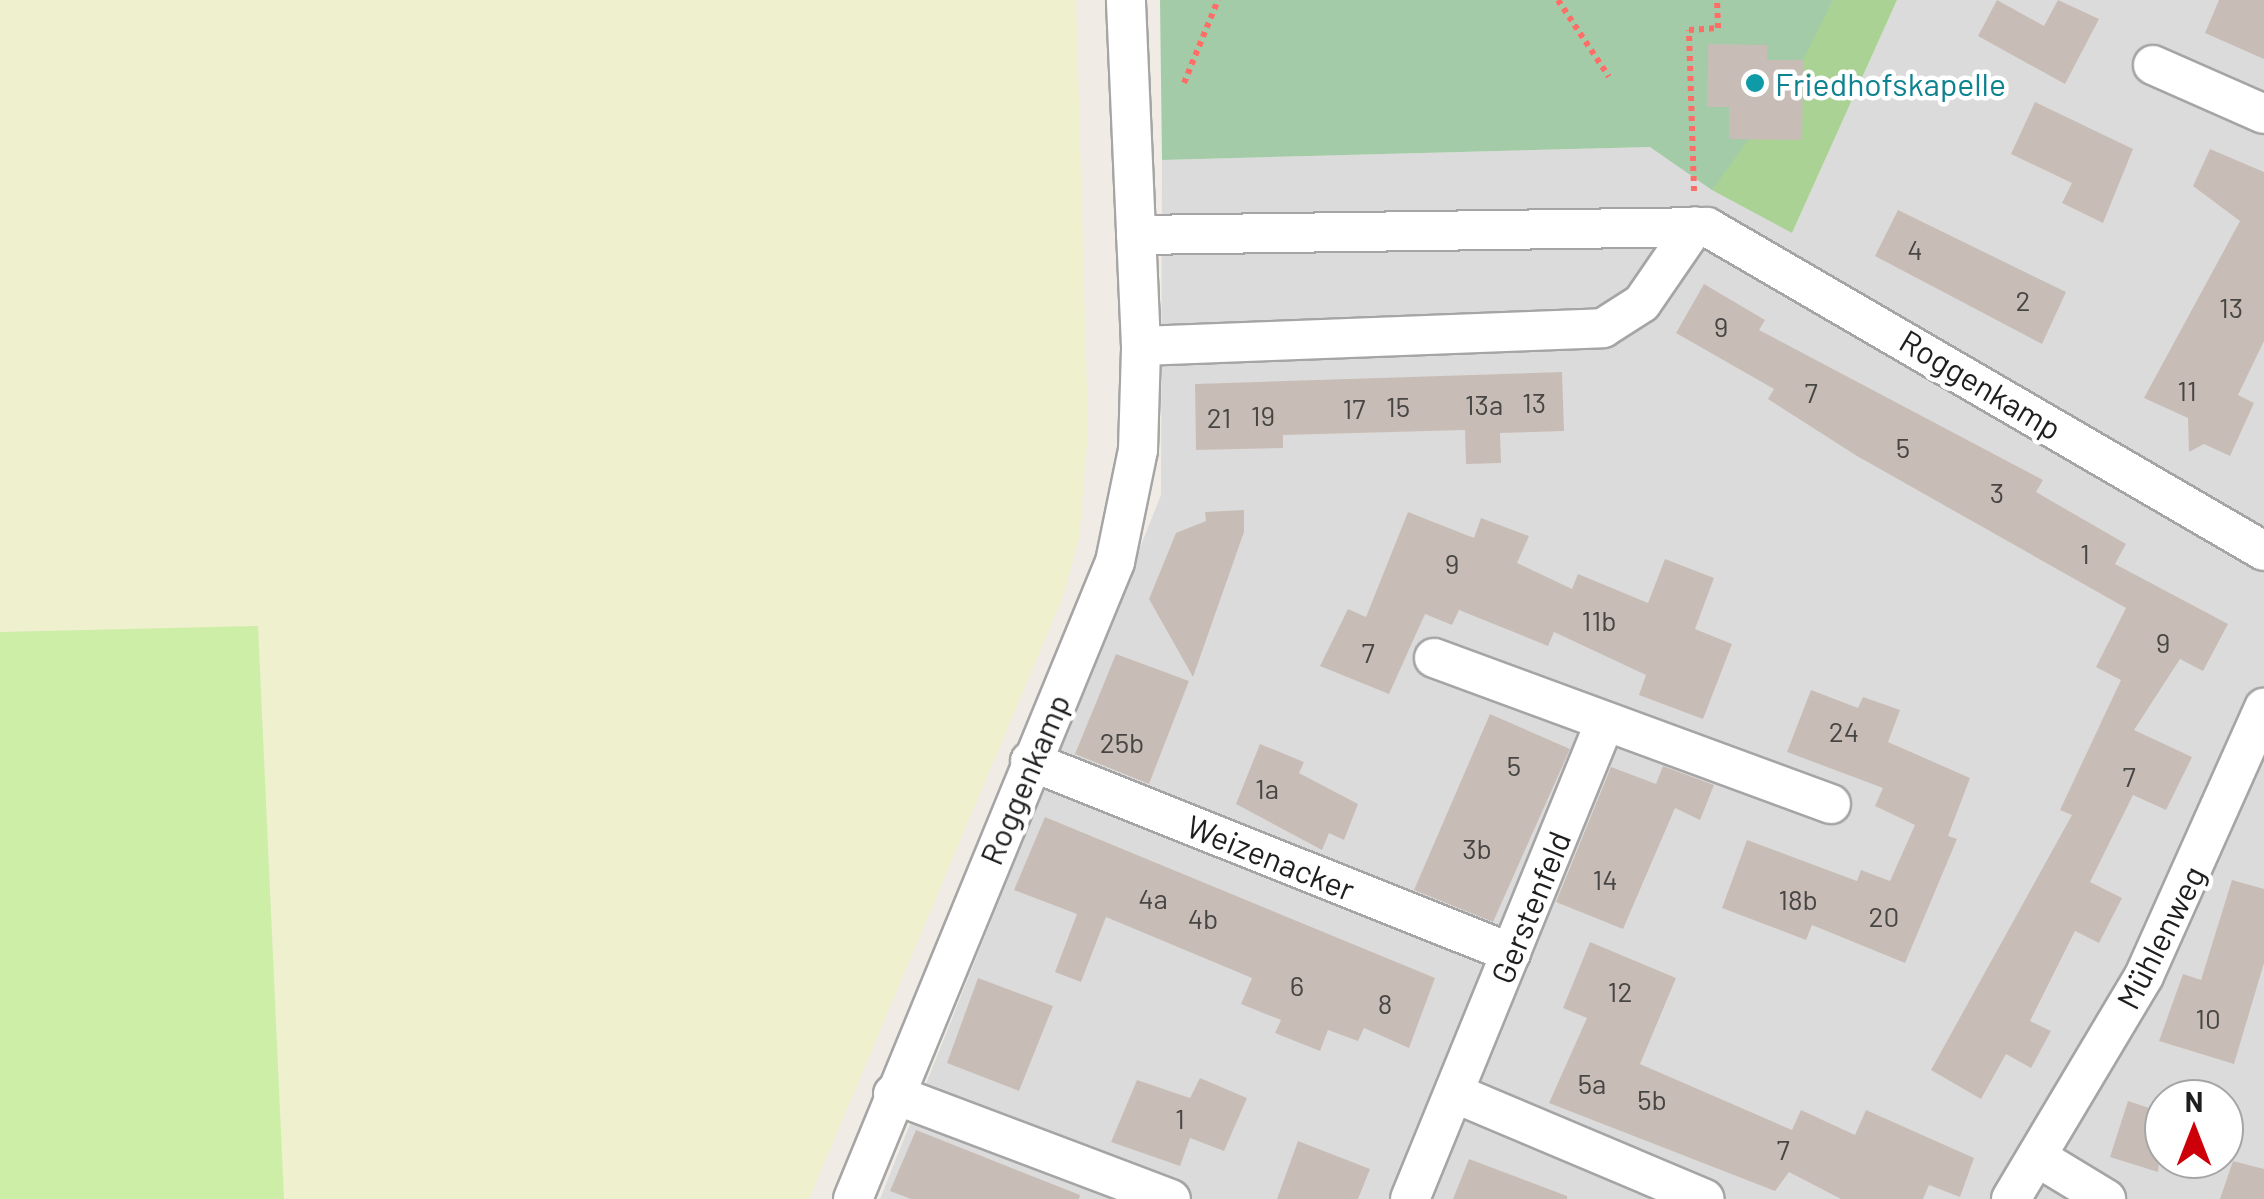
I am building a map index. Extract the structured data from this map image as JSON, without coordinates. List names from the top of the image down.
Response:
{
  "streets": {
    "street": [
      "Roggenkamp",
      "Weizenacker",
      "Gerstenfeld",
      "Mühlenweg"
    ]
  },
  "crossings": [
    ["Roggenkamp", "Weizenacker"],
    ["Weizenacker", "Gerstenfeld"]
  ],
  "places": ["Friedhofskapelle"],
  "house_numbers": [
    "4",
    "2",
    "13",
    "9",
    "11",
    "7",
    "13",
    "13a",
    "15",
    "17",
    "19",
    "21",
    "5",
    "3",
    "1",
    "9",
    "11b",
    "9",
    "7",
    "24",
    "25b",
    "5",
    "7",
    "1a",
    "3b",
    "14",
    "4a",
    "18b",
    "20",
    "4b",
    "6",
    "12",
    "8",
    "10",
    "5a",
    "5b",
    "1",
    "7"
  ],
  "north": "top"
}
